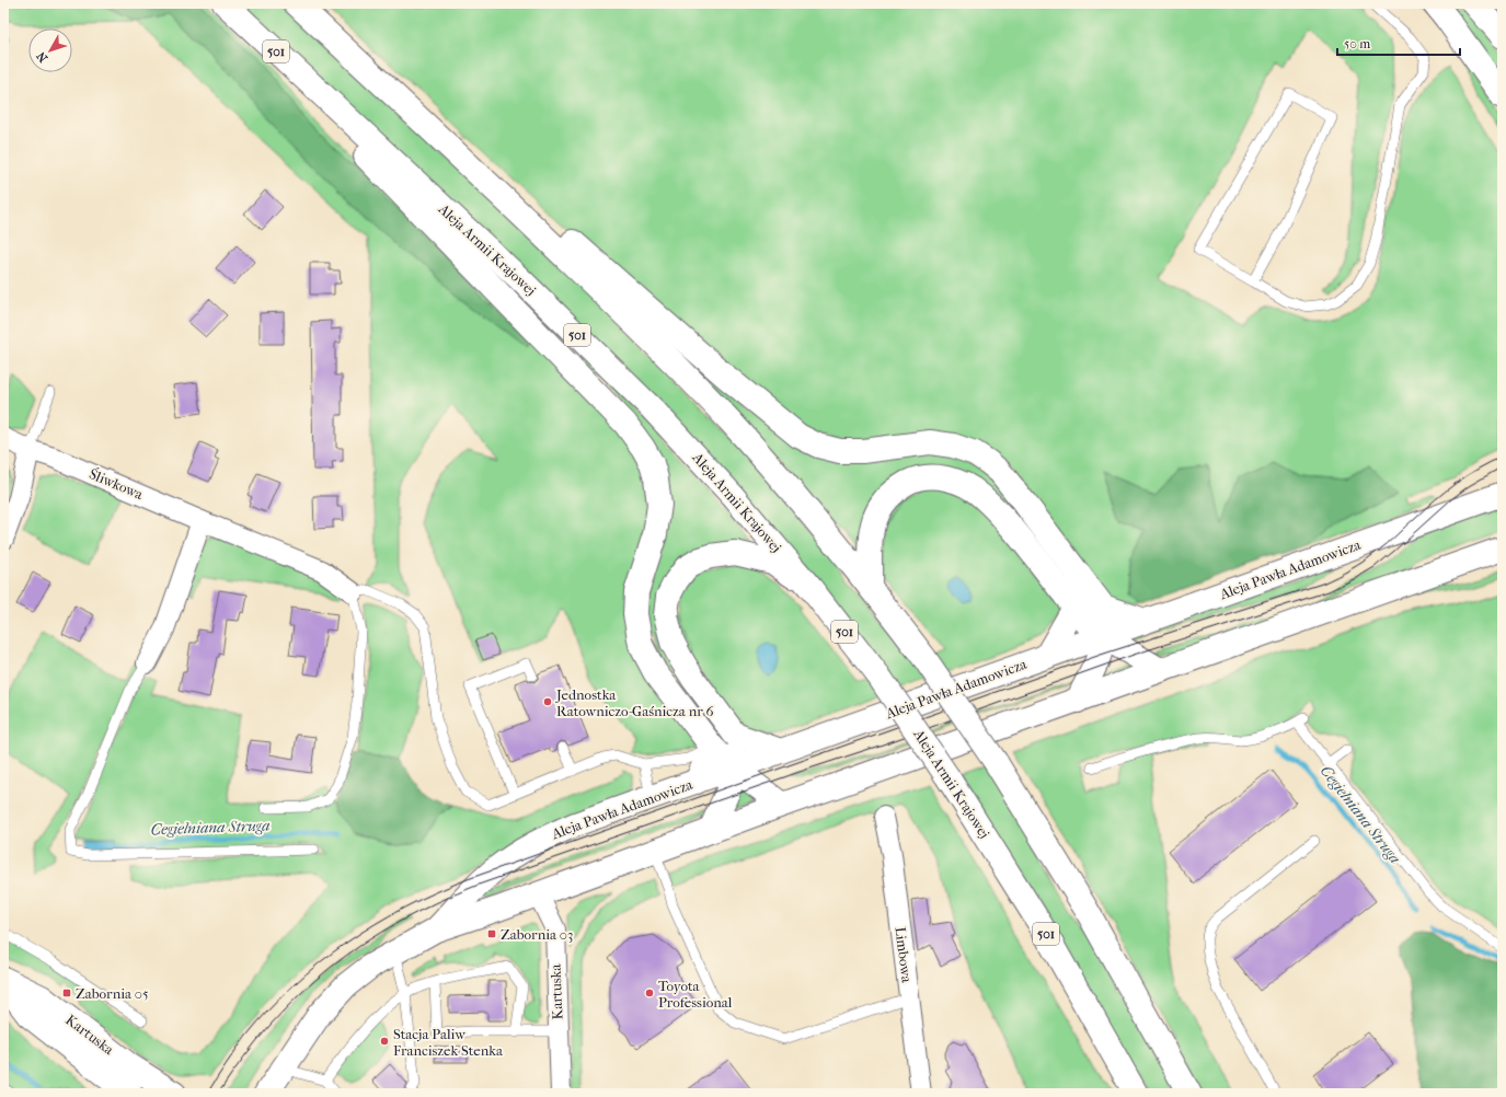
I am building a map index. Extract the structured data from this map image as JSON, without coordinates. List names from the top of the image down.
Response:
{
  "streets": {
    "main road": [
      "501",
      "Aleja Armii Krajowej",
      "Aleja Pawła Adamowicza",
      "Kartuska"
    ],
    "street": ["Śliwkowa", "Limbowa"]
  },
  "crossings": [
    ["Aleja Pawła Adamowicza", "Kartuska"]
  ],
  "water": ["Cegielniana Struga"],
  "places": {
    "other": ["Jednostka Ratowniczo-Gaśnicza nr 6", "Toyota Professional", "Stacja Paliw Franciszek Stenka"],
    "transit": ["Zabornia 03", "Zabornia 05"]
  },
  "scale_bar": "50 m",
  "north": "bottom left"
}
